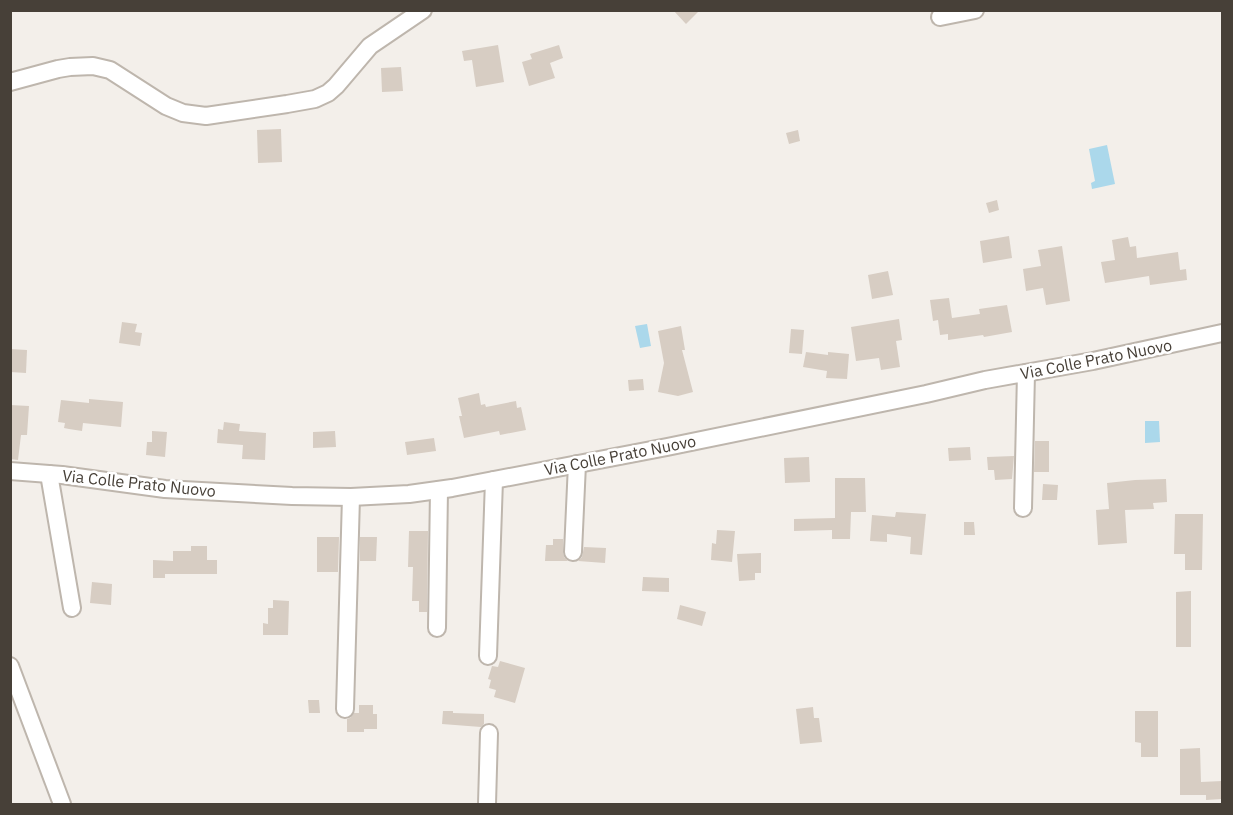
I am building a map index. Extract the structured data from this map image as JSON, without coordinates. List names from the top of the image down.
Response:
{
  "streets": {
    "street": ["Via Colle Prato Nuovo"]
  }
}
